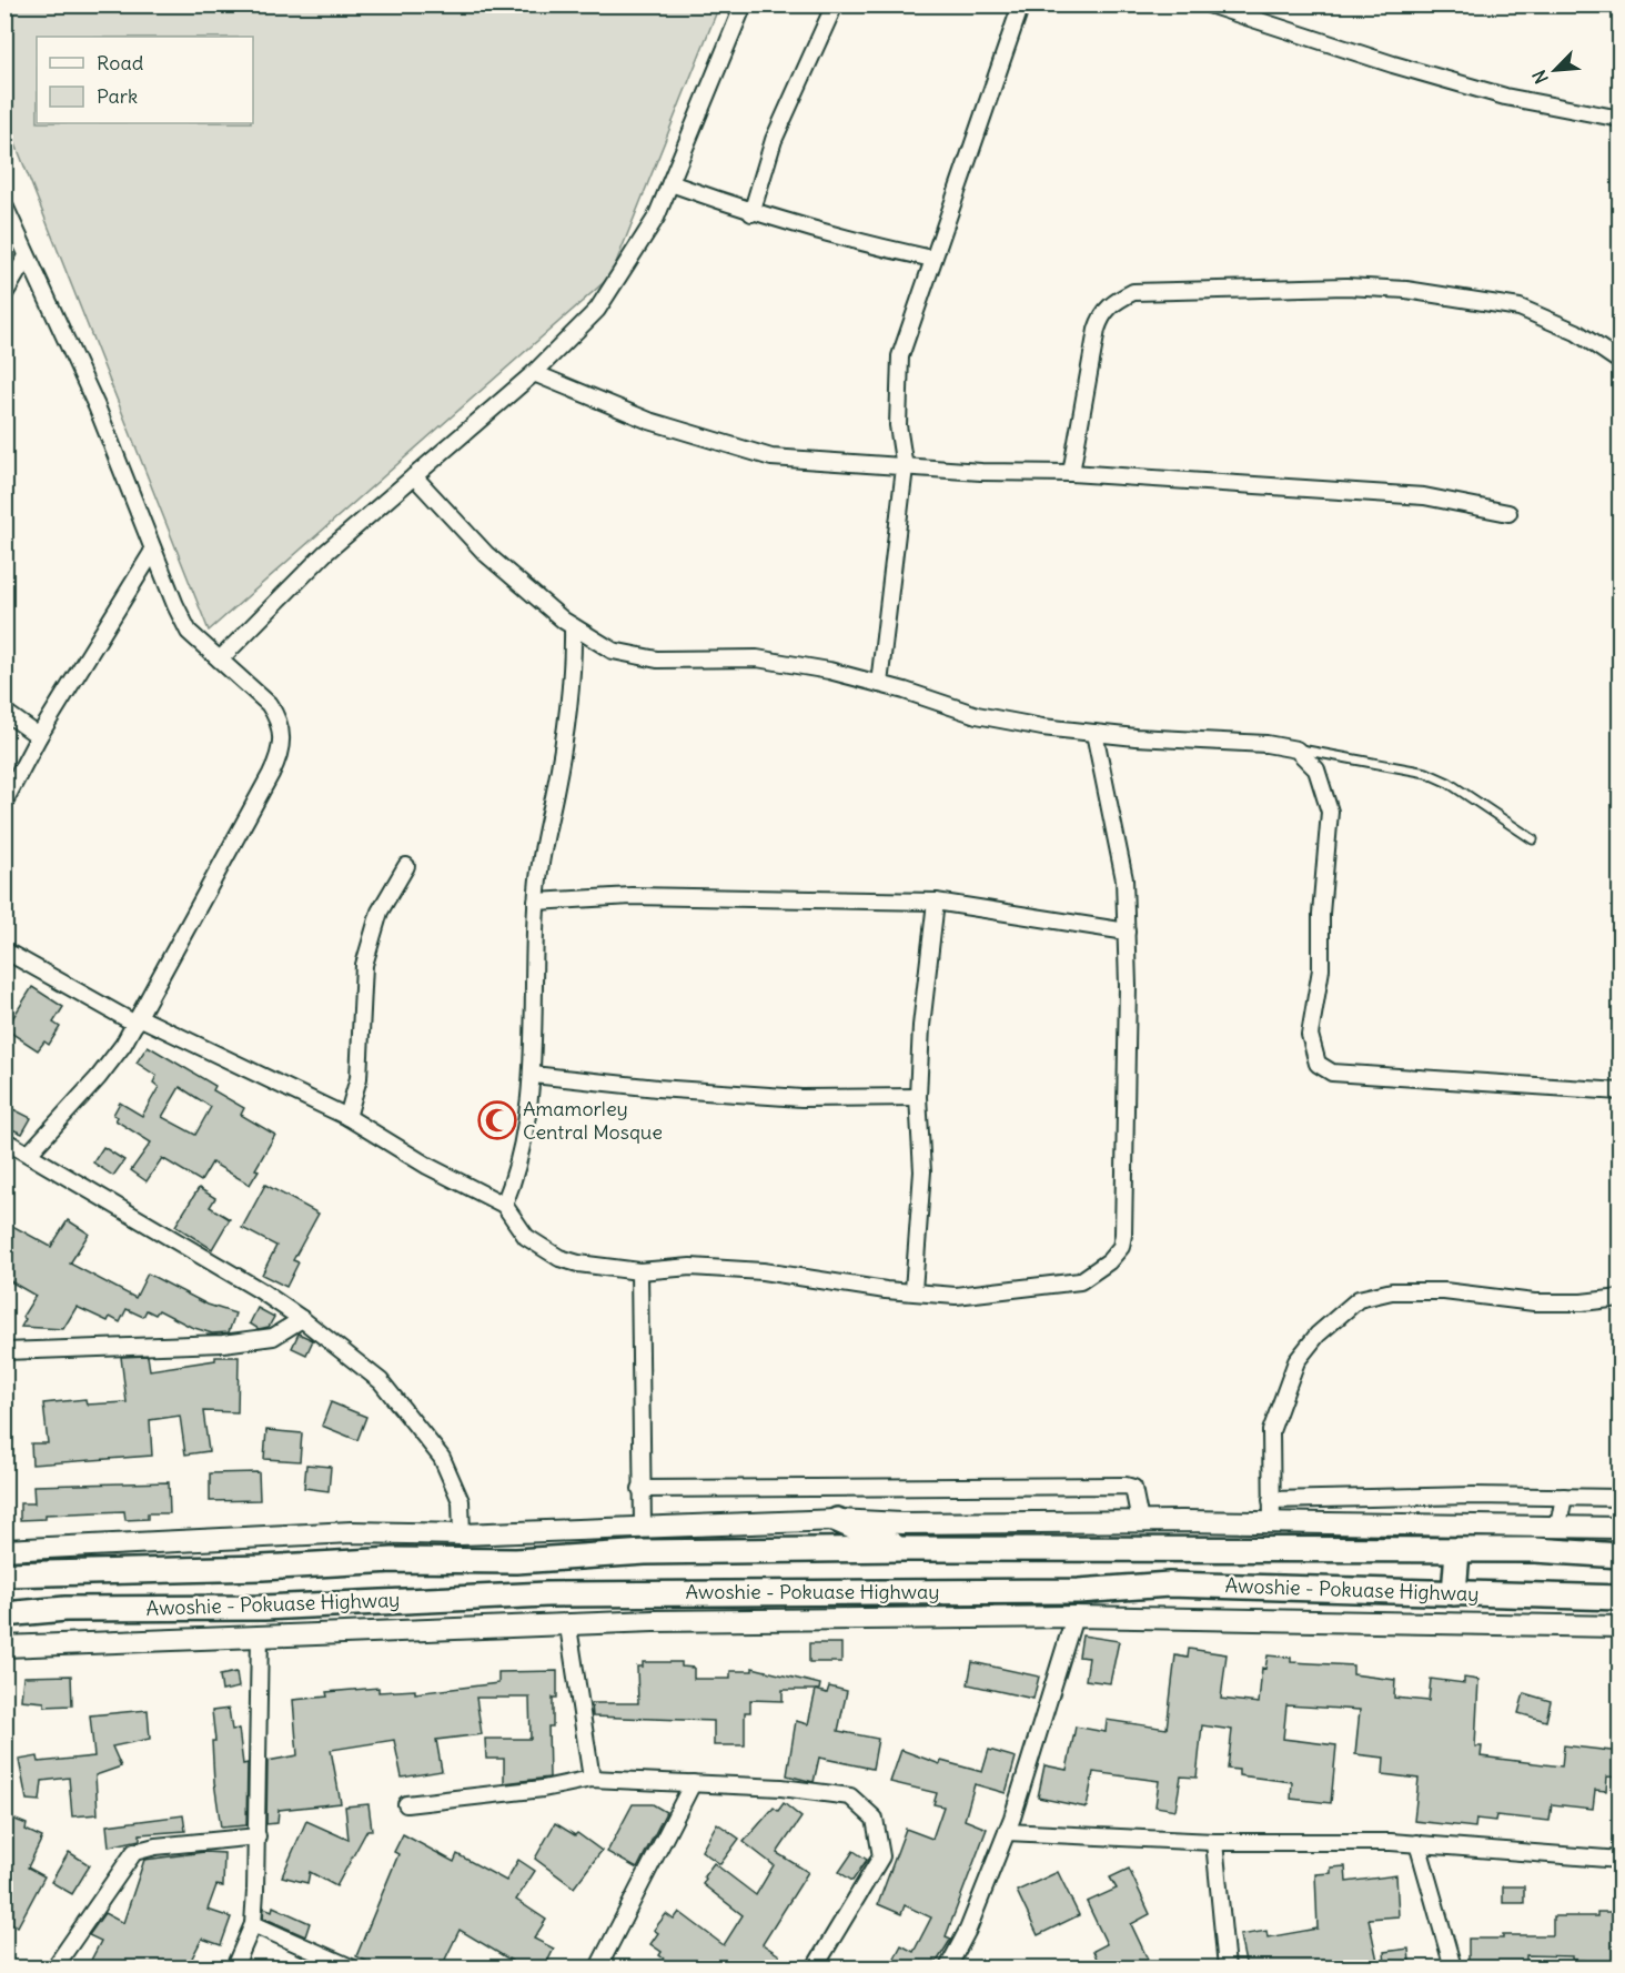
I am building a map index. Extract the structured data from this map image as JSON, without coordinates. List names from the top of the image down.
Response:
{
  "streets": {
    "main road": ["Awoshie - Pokuase Highway"]
  },
  "places": {
    "mosque": ["Amamorley Central Mosque"]
  },
  "legend": ["Road", "Park"],
  "north": "bottom left"
}
